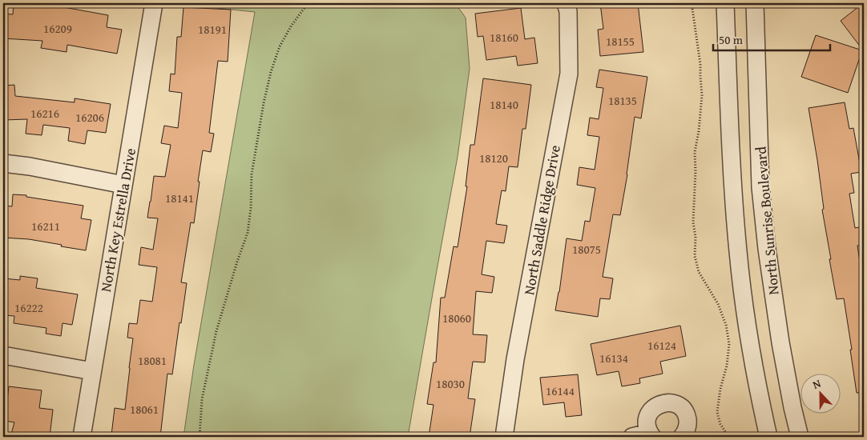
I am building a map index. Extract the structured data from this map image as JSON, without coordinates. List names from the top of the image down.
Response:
{
  "streets": {
    "street": ["North Key Estrella Drive", "North Saddle Ridge Drive", "North Sunrise Boulevard"]
  },
  "house_numbers": [
    "16209",
    "18191",
    "18160",
    "18155",
    "18135",
    "18140",
    "16216",
    "16206",
    "18120",
    "18141",
    "16211",
    "18075",
    "16222",
    "18060",
    "16124",
    "16134",
    "18081",
    "18030",
    "16144",
    "18061"
  ],
  "scale_bar": "50 m",
  "north": "top"
}
